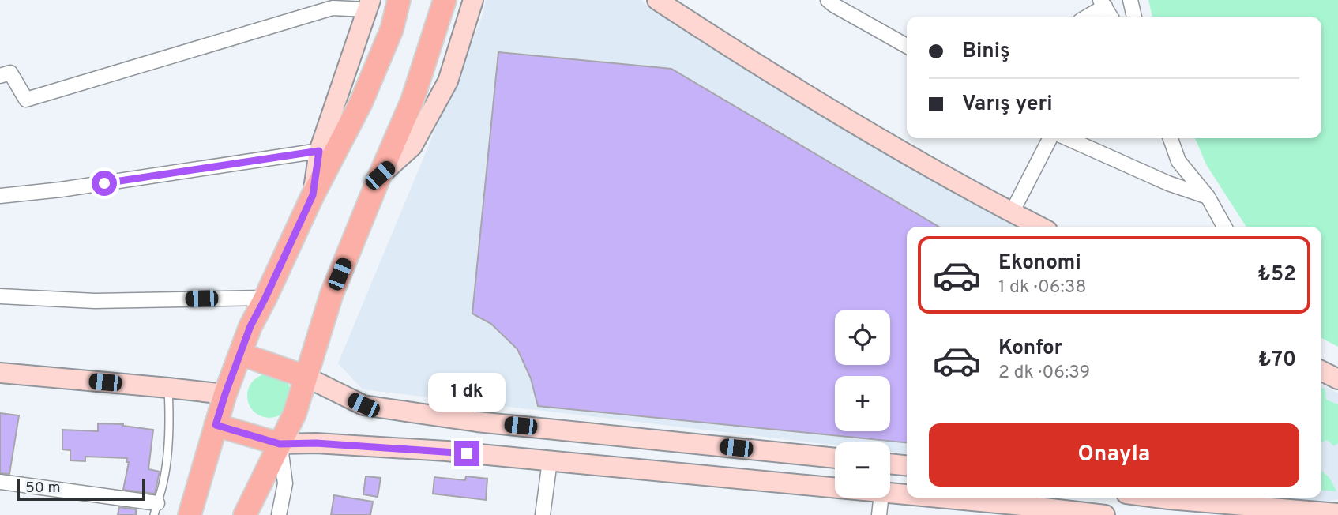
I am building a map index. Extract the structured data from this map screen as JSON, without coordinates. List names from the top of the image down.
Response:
{
  "scale_bar": "50 m",
  "page": {
    "banner": ["Biniş", "Varış yeri"],
    "list": [
      {
        "name": "Ekonomi",
        "note": "1 dk · 06:38",
        "value": "₺52"
      },
      {
        "name": "Konfor",
        "note": "2 dk · 06:39",
        "value": "₺70"
      }
    ],
    "map_buttons": ["+", "−"],
    "bubble": "1 dk",
    "buttons": "Onayla",
    "scale": "50 m"
  }
}
